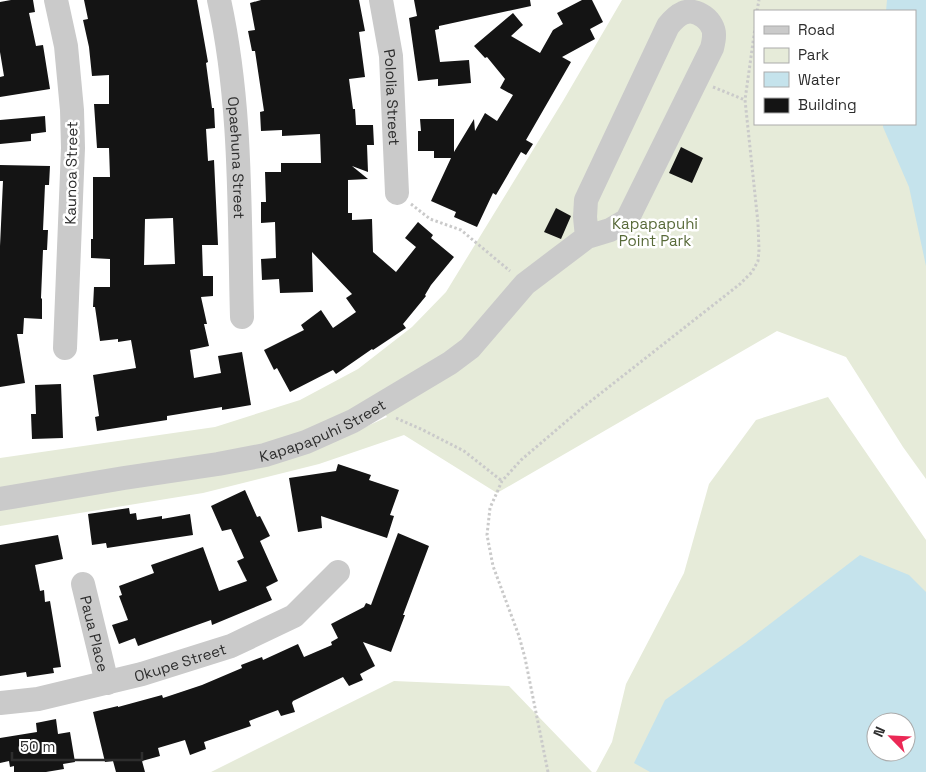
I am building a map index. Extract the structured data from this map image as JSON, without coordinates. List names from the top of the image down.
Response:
{
  "streets": {
    "street": [
      "Pololia Street",
      "Opaehuna Street",
      "Kaunoa Street",
      "Kapapapuhi Street",
      "Paua Place",
      "Okupe Street"
    ]
  },
  "crossings": [
    ["Paua Place", "Okupe Street"]
  ],
  "parks": ["Kapapapuhi Point Park"],
  "legend": [
    "Road",
    "Park",
    "Water",
    "Building"
  ],
  "scale_bar": "50 m",
  "north": "top left"
}
